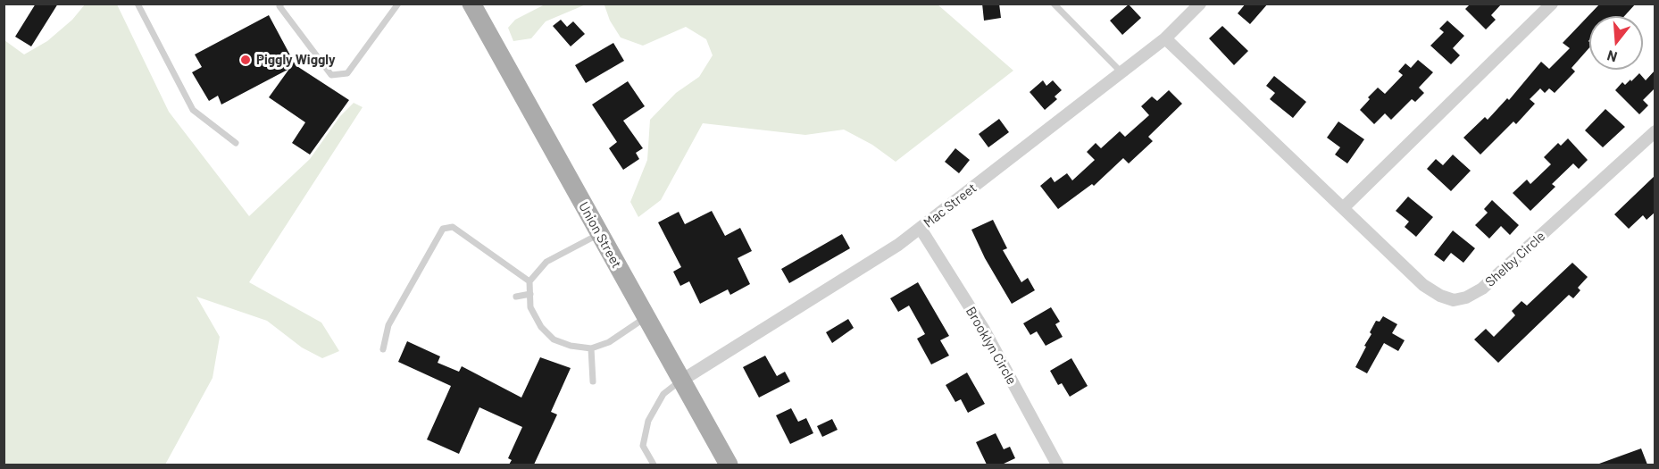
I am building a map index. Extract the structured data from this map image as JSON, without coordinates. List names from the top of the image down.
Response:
{
  "streets": {
    "main road": ["Union Street"],
    "street": ["Mac Street", "Shelby Circle", "Brooklyn Circle"]
  },
  "crossings": [
    ["Mac Street", "Union Street"],
    ["Mac Street", "Shelby Circle"],
    ["Mac Street", "Brooklyn Circle"]
  ],
  "places": ["Piggly Wiggly"],
  "north": "bottom"
}
